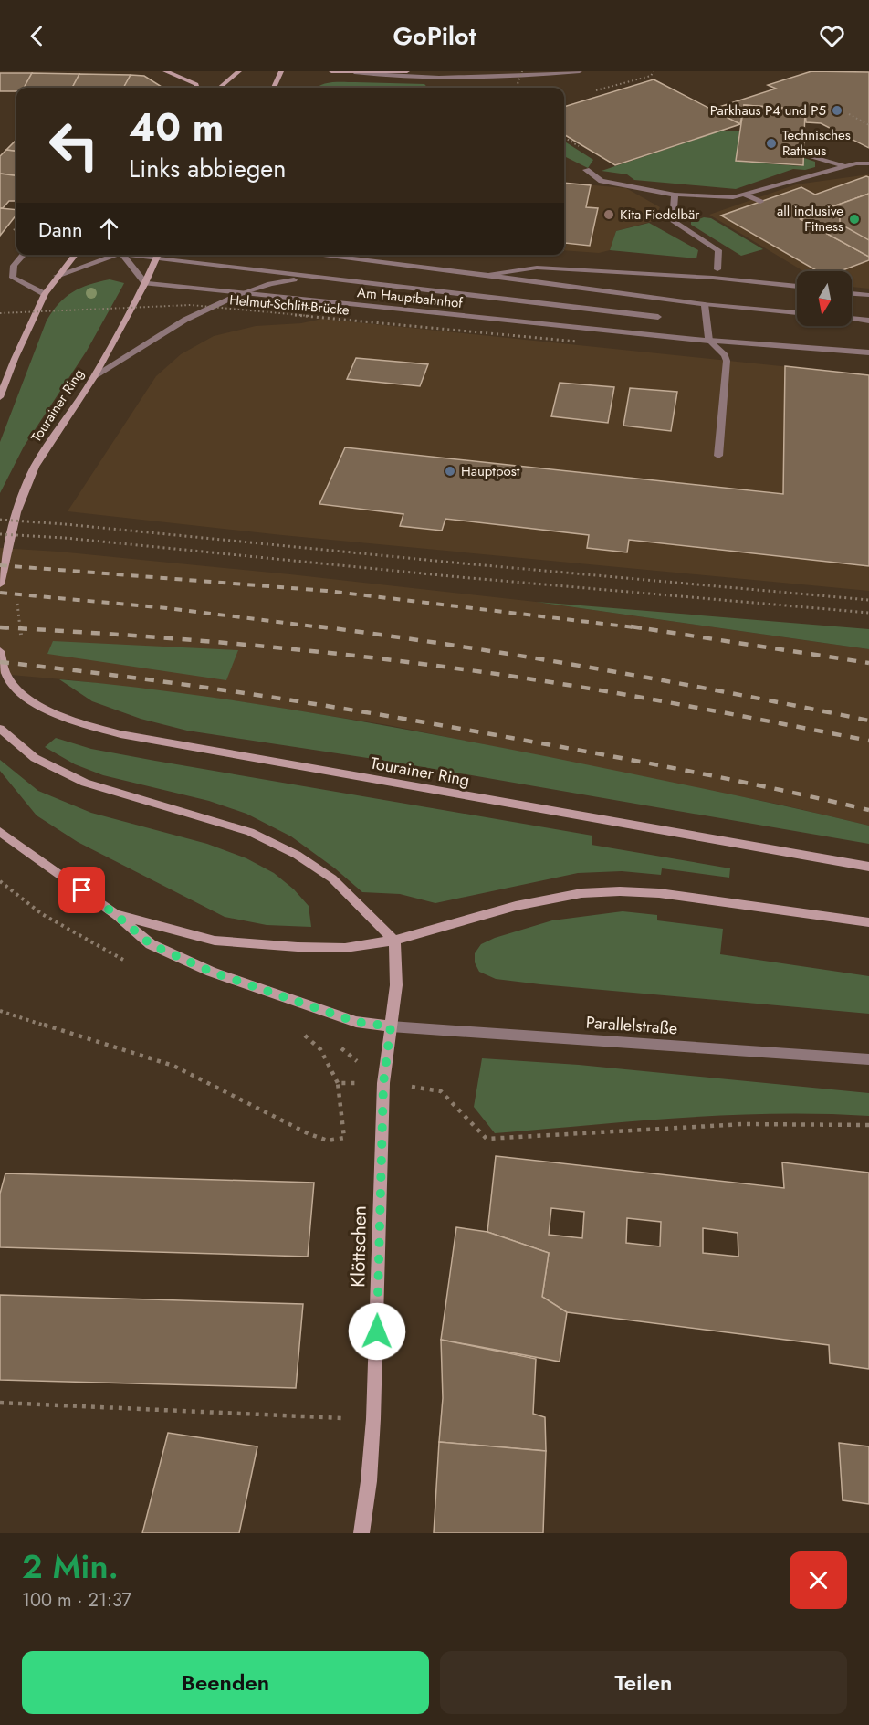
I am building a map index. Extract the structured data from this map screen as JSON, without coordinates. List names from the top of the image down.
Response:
{
  "streets": {
    "main road": ["Tourainer Ring", "Klöttschen"],
    "street": ["Am Hauptbahnhof", "Parallelstraße"],
    "path": ["Helmut-Schlitt-Brücke"]
  },
  "crossings": [
    ["Am Hauptbahnhof", "Tourainer Ring"],
    ["Parallelstraße", "Klöttschen"]
  ],
  "places": [
    "Parkhaus P4 und P5",
    "Technisches Rathaus",
    "Kita Fiedelbär",
    "all inclusive Fitness",
    "Hauptpost"
  ],
  "north": "bottom",
  "page": {
    "header": "GoPilot",
    "turn": ["40 m", "Links abbiegen"],
    "then": "Dann",
    "heading": ["2 Min.", "100 m · 21:37"],
    "buttons": ["Beenden", "Teilen"]
  }
}
